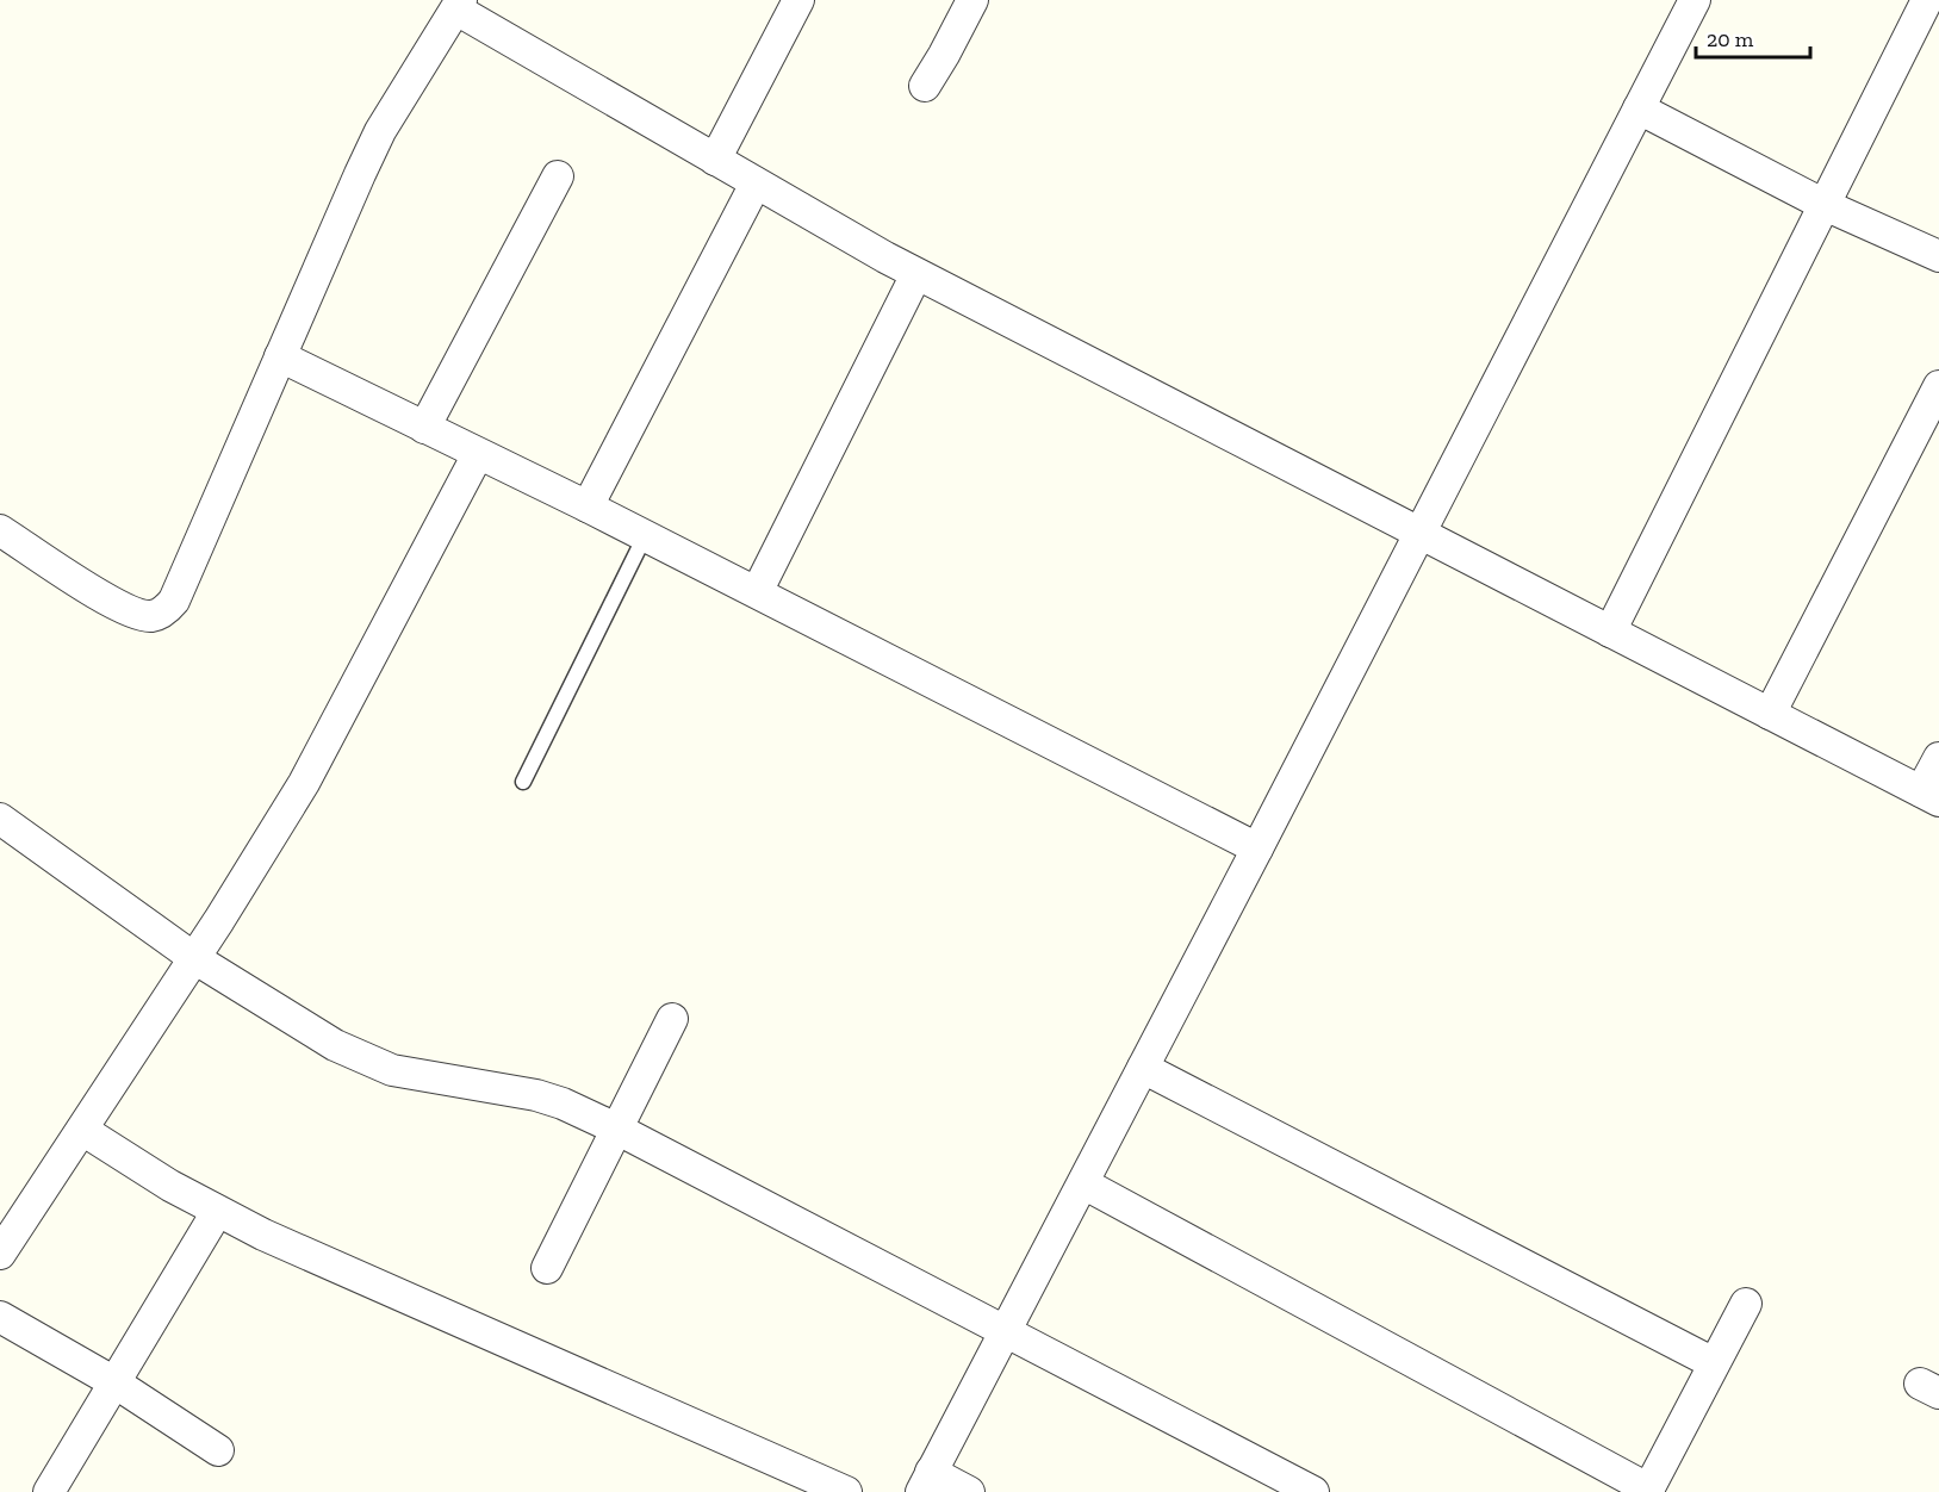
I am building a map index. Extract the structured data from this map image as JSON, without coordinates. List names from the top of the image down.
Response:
{
  "scale_bar": "20 m"
}
